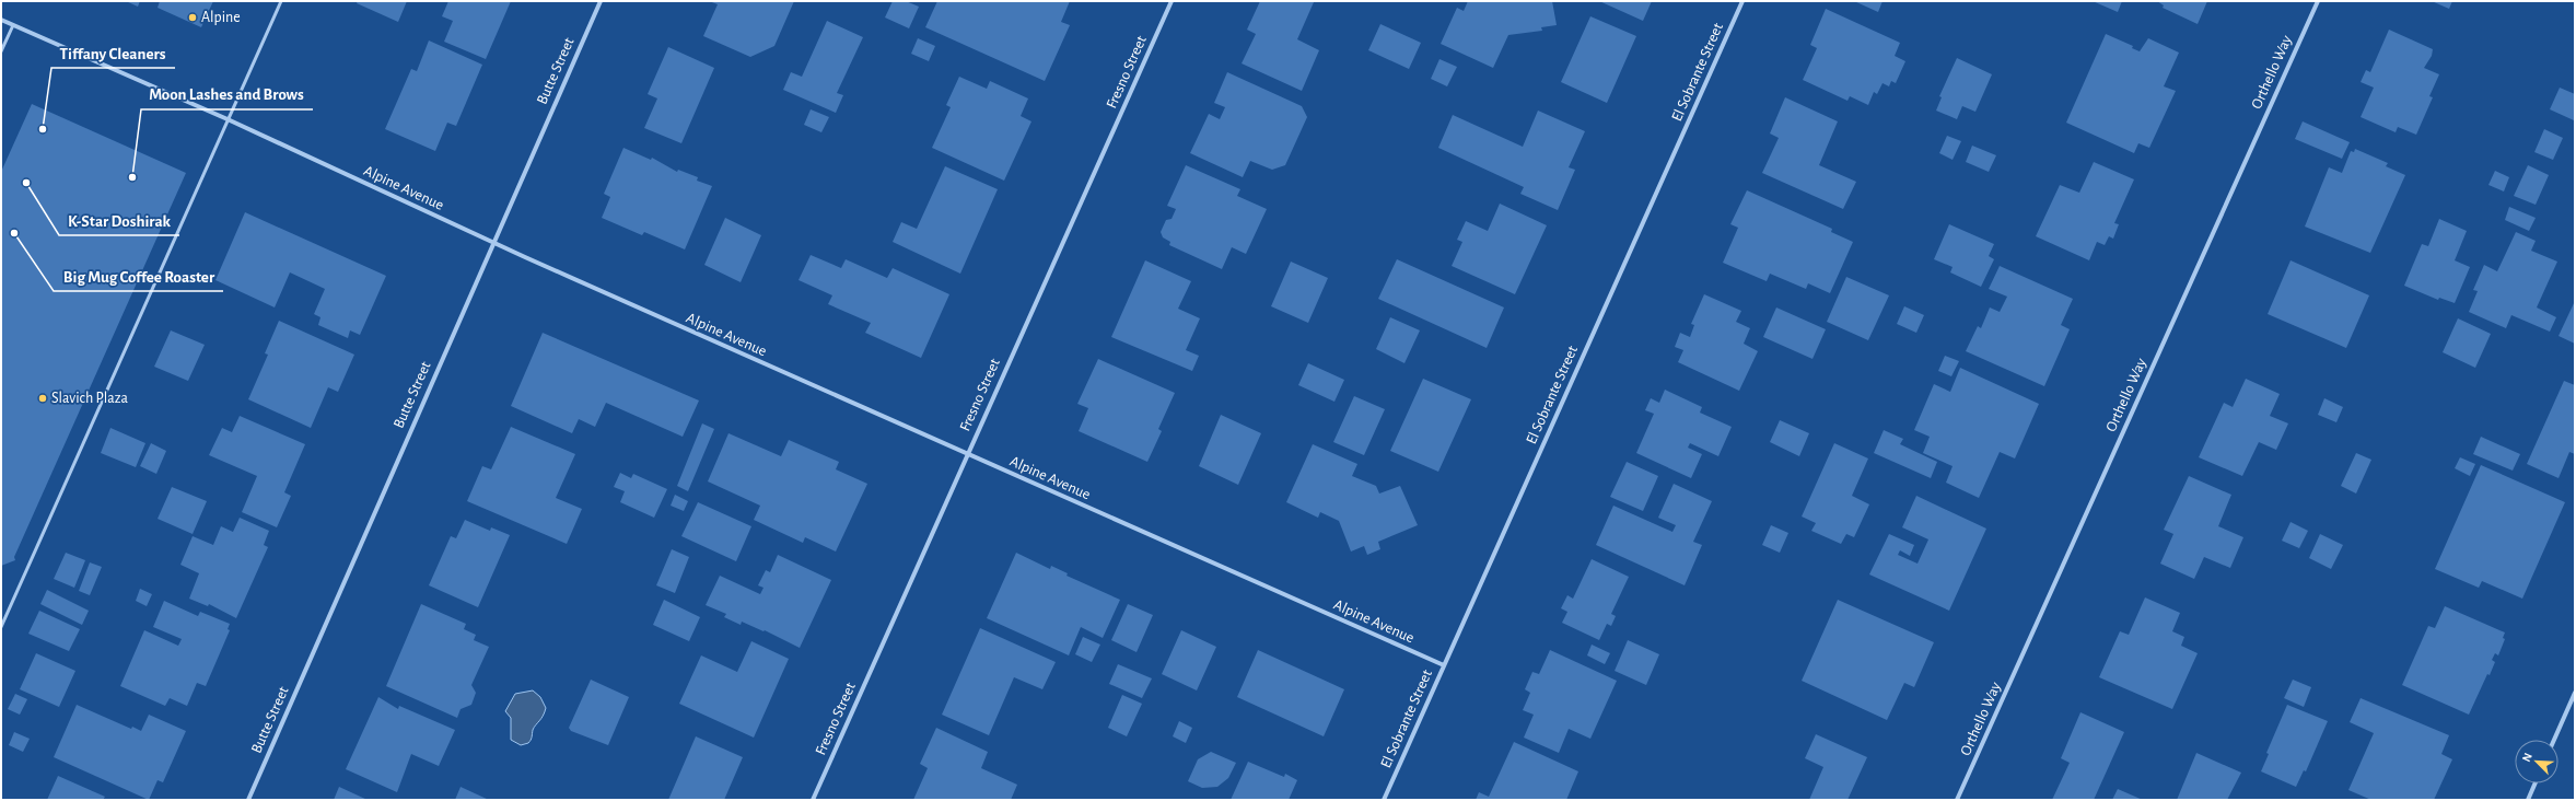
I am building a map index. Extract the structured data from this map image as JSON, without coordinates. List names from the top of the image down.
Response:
{
  "streets": {
    "street": [
      "Butte Street",
      "Fresno Street",
      "El Sobrante Street",
      "Orthello Way",
      "Alpine Avenue"
    ]
  },
  "crossings": [
    ["Butte Street", "Alpine Avenue"],
    ["Fresno Street", "Alpine Avenue"],
    ["El Sobrante Street", "Alpine Avenue"]
  ],
  "places": [
    "Alpine",
    "Tiffany Cleaners",
    "Moon Lashes and Brows",
    "K-Star Doshirak",
    "Big Mug Coffee Roaster",
    "Slavich Plaza"
  ],
  "north": "top left"
}
